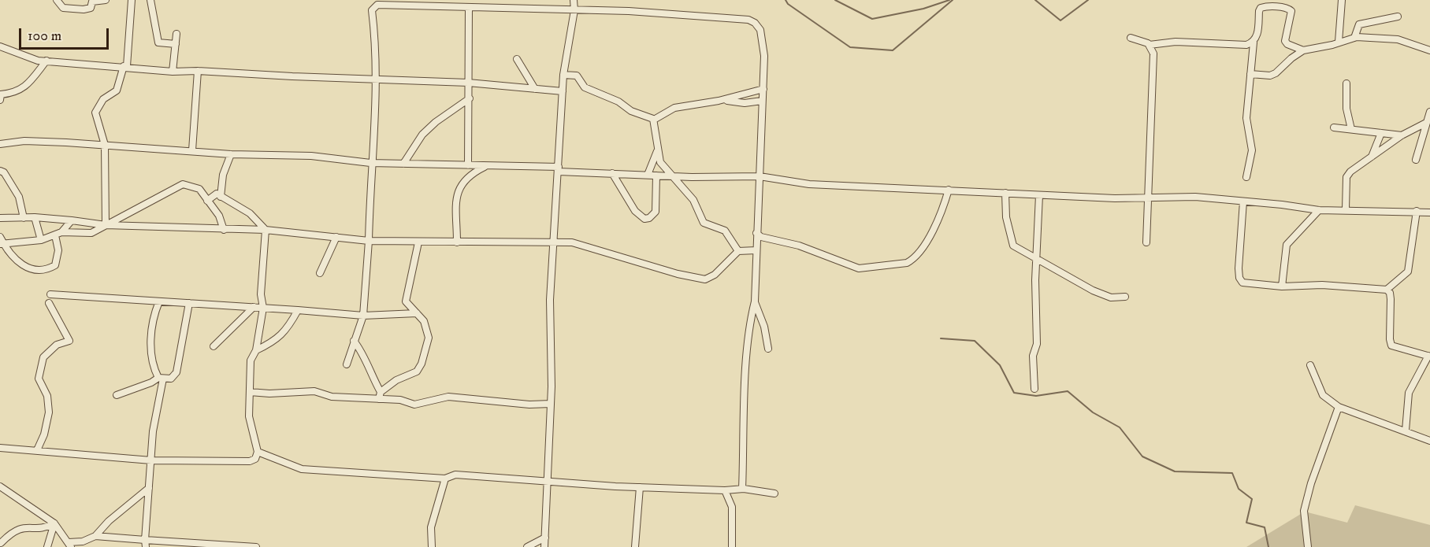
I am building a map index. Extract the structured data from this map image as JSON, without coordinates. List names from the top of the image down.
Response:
{
  "scale_bar": "100 m"
}
